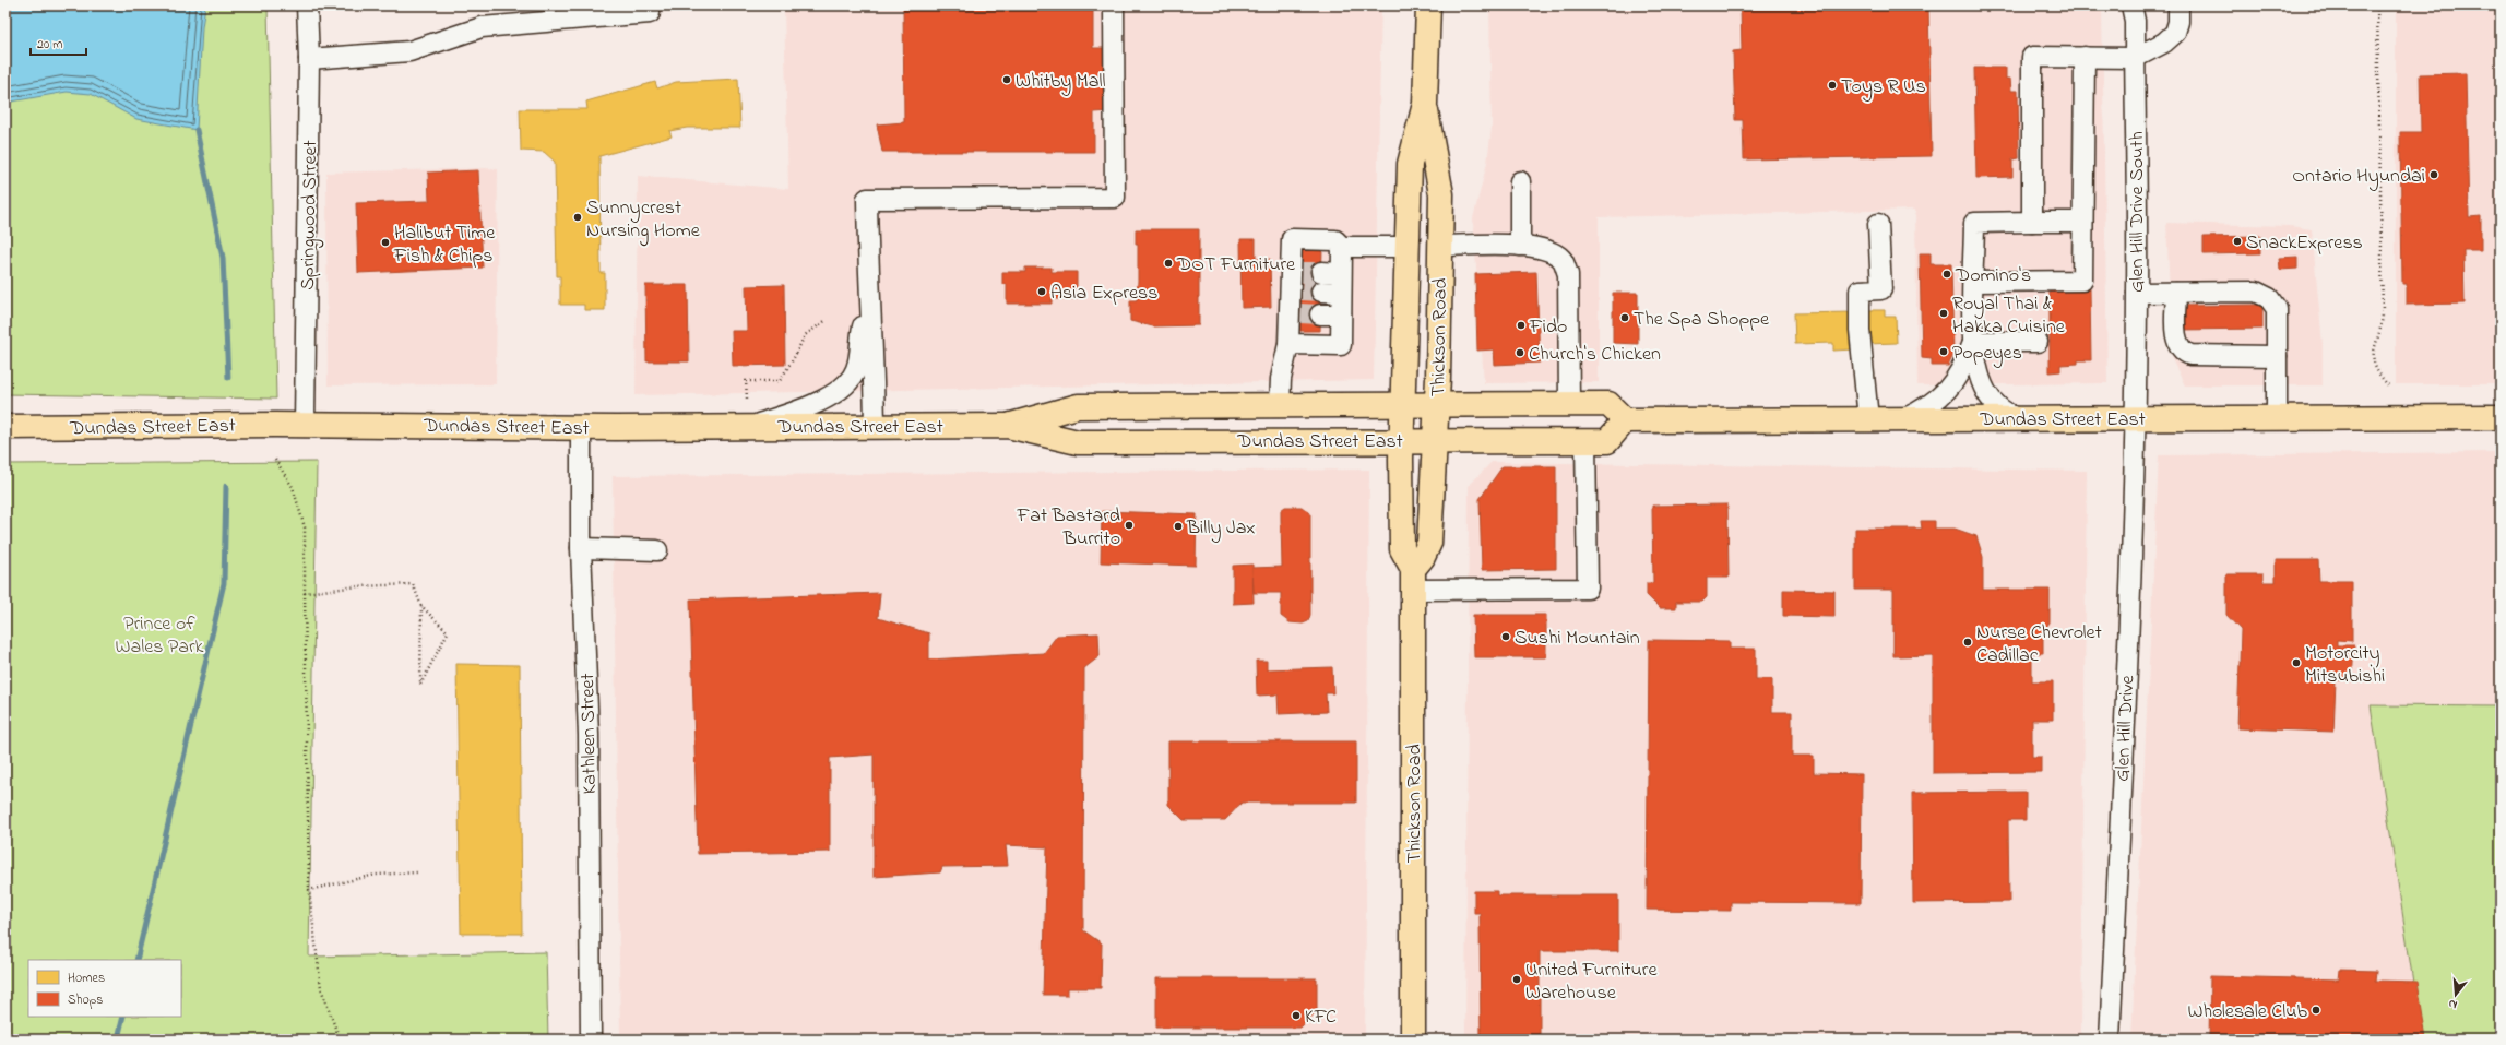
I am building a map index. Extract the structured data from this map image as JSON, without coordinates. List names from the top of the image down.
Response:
{
  "streets": {
    "main road": ["Thickson Road", "Dundas Street East"],
    "street": [
      "Glen Hill Drive South",
      "Springwood Street",
      "Glen Hill Drive",
      "Kathleen Street"
    ]
  },
  "crossings": [
    ["Glen Hill Drive South", "Dundas Street East"],
    ["Glen Hill Drive South", "Glen Hill Drive"],
    ["Springwood Street", "Dundas Street East"],
    ["Thickson Road", "Dundas Street East"],
    ["Dundas Street East", "Glen Hill Drive"],
    ["Dundas Street East", "Kathleen Street"]
  ],
  "parks": ["Prince of Wales Park"],
  "places": [
    "Whitby Mall",
    "Toys R Us",
    "Ontario Hyundai",
    "Sunnycrest Nursing Home",
    "SnackExpress",
    "Halibut Time Fish & Chips",
    "DOT Furniture",
    "Domino's",
    "Asia Express",
    "Royal Thai & Hakka Cuisine",
    "The Spa Shoppe",
    "Fido",
    "Popeyes",
    "Church's Chicken",
    "Fat Bastard Burrito",
    "Billy Jax",
    "Sushi Mountain",
    "Nurse Chevrolet Cadillac",
    "Motorcity Mitsubishi",
    "United Furniture Warehouse",
    "Wholesale Club",
    "KFC"
  ],
  "legend": ["Homes", "Shops"],
  "scale_bar": "20 m",
  "north": "bottom"
}
